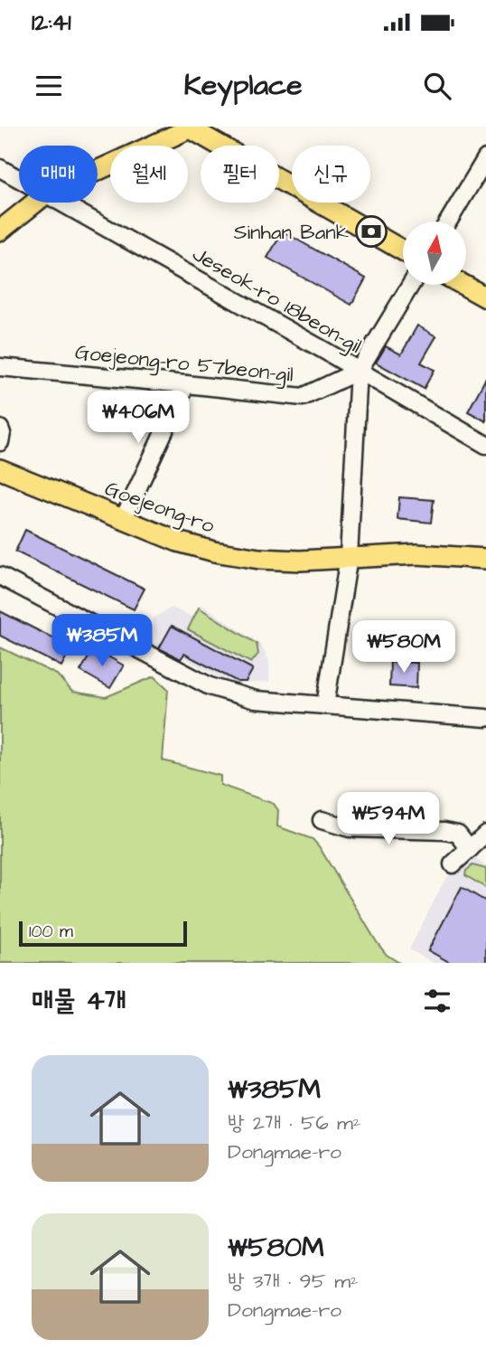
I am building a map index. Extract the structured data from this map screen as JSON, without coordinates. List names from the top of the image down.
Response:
{
  "streets": {
    "main road": ["Goejeong-ro"],
    "street": ["Jeseok-ro 18beon-gil", "Goejeong-ro 57beon-gil"]
  },
  "crossings": [
    ["Jeseok-ro 18beon-gil", "Goejeong-ro 57beon-gil"]
  ],
  "places": {
    "bank": ["Sinhan Bank"]
  },
  "scale_bar": "100 m",
  "north": "top",
  "page": {
    "status": "12:41",
    "header": "Keyplace",
    "chip": [
      "매매",
      "월세",
      "필터",
      "신규"
    ],
    "price": [
      "₩406M",
      "₩385M",
      "₩580M",
      "₩594M"
    ],
    "scale": "100 m",
    "heading": "매물 4개",
    "list": [
      {
        "name": "₩385M",
        "note": "방 2개 · 56 m² · Dongmae-ro"
      },
      {
        "name": "₩580M",
        "note": "방 3개 · 95 m² · Dongmae-ro"
      }
    ]
  }
}
